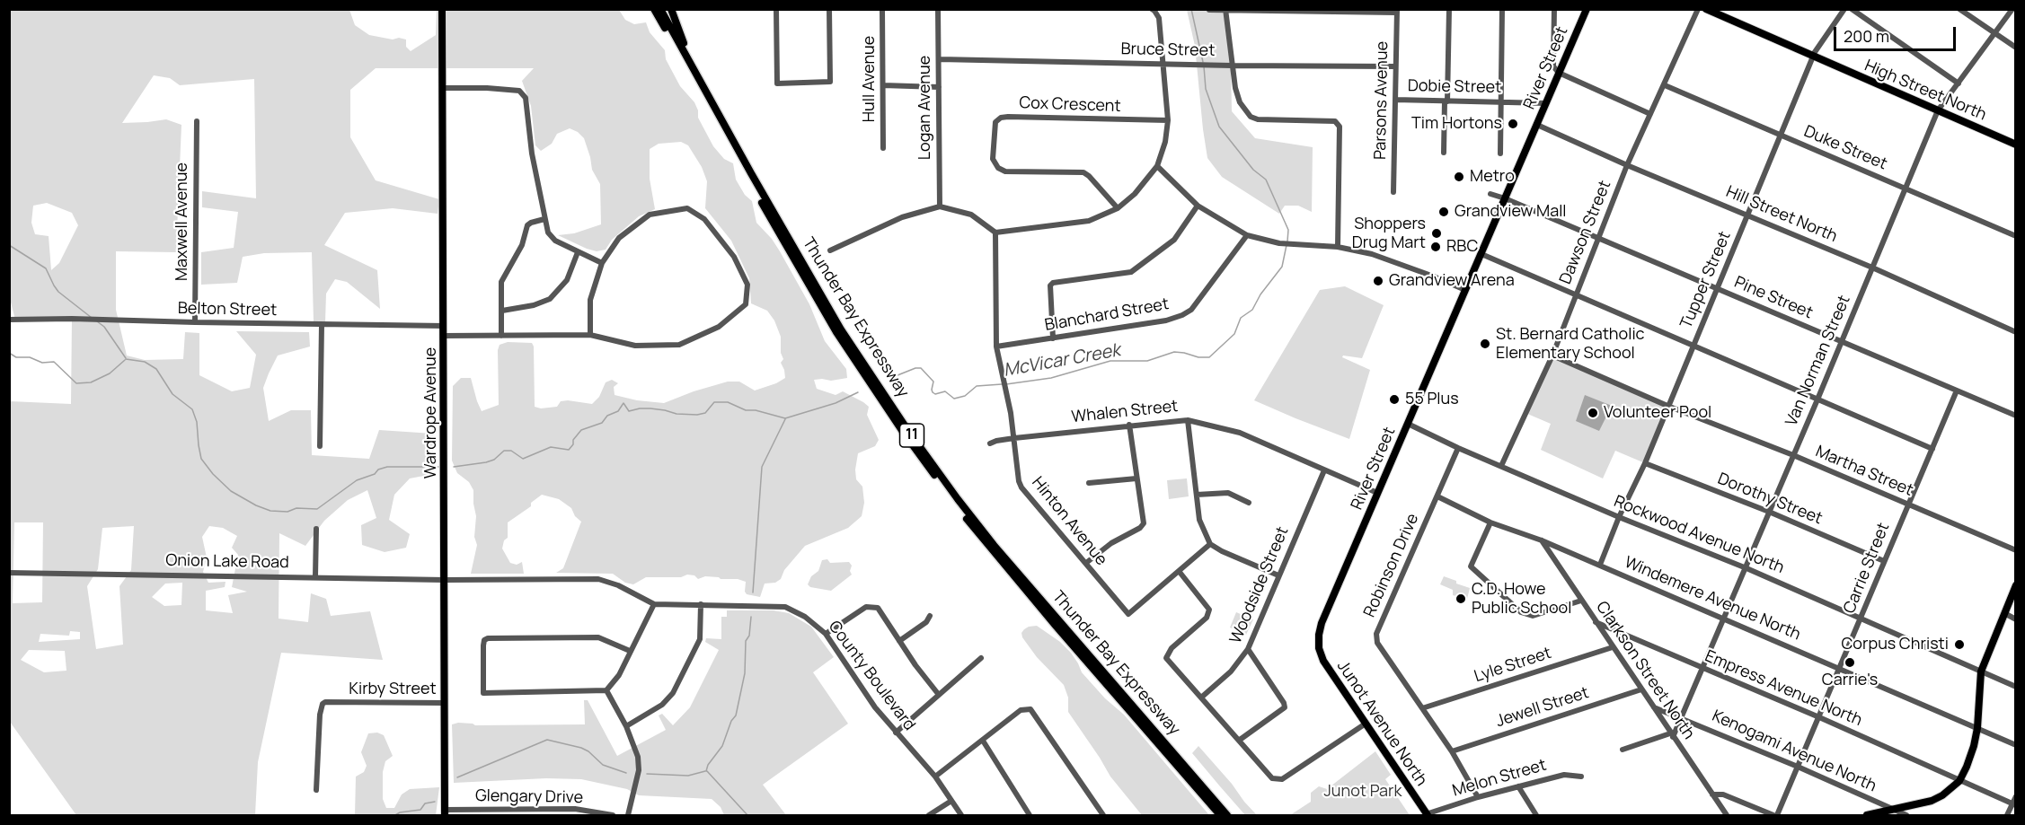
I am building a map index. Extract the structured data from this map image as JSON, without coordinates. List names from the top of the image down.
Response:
{
  "streets": {
    "highway": ["Thunder Bay Expressway", "11"],
    "main road": [
      "River Street",
      "High Street North",
      "Wardrope Avenue",
      "Junot Avenue North"
    ],
    "street": [
      "Bruce Street",
      "Hull Avenue",
      "Dobie Street",
      "Parsons Avenue",
      "Cox Crescent",
      "Logan Avenue",
      "Duke Street",
      "Hill Street North",
      "Maxwell Avenue",
      "Dawson Street",
      "Tupper Street",
      "Pine Street",
      "Belton Street",
      "Blanchard Street",
      "Van Norman Street",
      "Whalen Street",
      "Martha Street",
      "Dorothy Street",
      "Hinton Avenue",
      "Rockwood Avenue North",
      "Onion Lake Road",
      "Robinson Drive",
      "Carrie Street",
      "Woodside Street",
      "Windemere Avenue North",
      "Lyle Street",
      "Clarkson Street North",
      "County Boulevard",
      "Empress Avenue North",
      "Kirby Street",
      "Jewell Street",
      "Kenogami Avenue North",
      "Melon Street",
      "Glengary Drive"
    ]
  },
  "crossings": [
    ["Bruce Street", "Parsons Avenue"],
    ["Bruce Street", "Logan Avenue"],
    ["River Street", "Dobie Street"],
    ["River Street", "Hill Street North"],
    ["River Street", "Pine Street"],
    ["River Street", "Whalen Street"],
    ["River Street", "Rockwood Avenue North"],
    ["River Street", "Junot Avenue North"],
    ["Dobie Street", "Parsons Avenue"],
    ["High Street North", "Tupper Street"],
    ["High Street North", "Van Norman Street"],
    ["Duke Street", "Dawson Street"],
    ["Duke Street", "Tupper Street"],
    ["Duke Street", "Van Norman Street"],
    ["Hill Street North", "Dawson Street"],
    ["Hill Street North", "Tupper Street"],
    ["Hill Street North", "Van Norman Street"],
    ["Maxwell Avenue", "Belton Street"],
    ["Dawson Street", "Pine Street"],
    ["Dawson Street", "Martha Street"],
    ["Dawson Street", "Rockwood Avenue North"],
    ["Tupper Street", "Pine Street"],
    ["Tupper Street", "Martha Street"],
    ["Tupper Street", "Dorothy Street"],
    ["Tupper Street", "Rockwood Avenue North"],
    ["Tupper Street", "Windemere Avenue North"],
    ["Pine Street", "Van Norman Street"],
    ["Pine Street", "Carrie Street"],
    ["Belton Street", "Wardrope Avenue"],
    ["Blanchard Street", "Hinton Avenue"],
    ["Van Norman Street", "Martha Street"],
    ["Van Norman Street", "Dorothy Street"],
    ["Van Norman Street", "Rockwood Avenue North"],
    ["Van Norman Street", "Windemere Avenue North"],
    ["Van Norman Street", "Clarkson Street North"],
    ["Van Norman Street", "Empress Avenue North"],
    ["Van Norman Street", "Kenogami Avenue North"],
    ["Whalen Street", "Hinton Avenue"],
    ["Whalen Street", "Woodside Street"],
    ["Wardrope Avenue", "Onion Lake Road"],
    ["Wardrope Avenue", "County Boulevard"],
    ["Wardrope Avenue", "Kirby Street"],
    ["Wardrope Avenue", "Glengary Drive"],
    ["Martha Street", "Carrie Street"],
    ["Dorothy Street", "Carrie Street"],
    ["Rockwood Avenue North", "Robinson Drive"],
    ["Rockwood Avenue North", "Carrie Street"],
    ["Onion Lake Road", "County Boulevard"],
    ["Robinson Drive", "Windemere Avenue North"],
    ["Robinson Drive", "Lyle Street"],
    ["Robinson Drive", "Jewell Street"],
    ["Robinson Drive", "Melon Street"],
    ["Carrie Street", "Windemere Avenue North"],
    ["Carrie Street", "Empress Avenue North"],
    ["Carrie Street", "Kenogami Avenue North"],
    ["Windemere Avenue North", "Clarkson Street North"],
    ["Lyle Street", "Clarkson Street North"],
    ["Clarkson Street North", "Empress Avenue North"],
    ["Clarkson Street North", "Jewell Street"],
    ["Clarkson Street North", "Kenogami Avenue North"],
    ["Junot Avenue North", "Melon Street"]
  ],
  "water": ["McVicar Creek"],
  "parks": ["Junot Park"],
  "places": [
    "Tim Hortons",
    "Metro",
    "Grandview Mall",
    "Shoppers Drug Mart",
    "RBC",
    "Grandview Arena",
    "St. Bernard Catholic Elementary School",
    "55 Plus",
    "Volunteer Pool",
    "C.D. Howe Public School",
    "Corpus Christi",
    "Carrie's"
  ],
  "scale_bar": "200 m"
}
